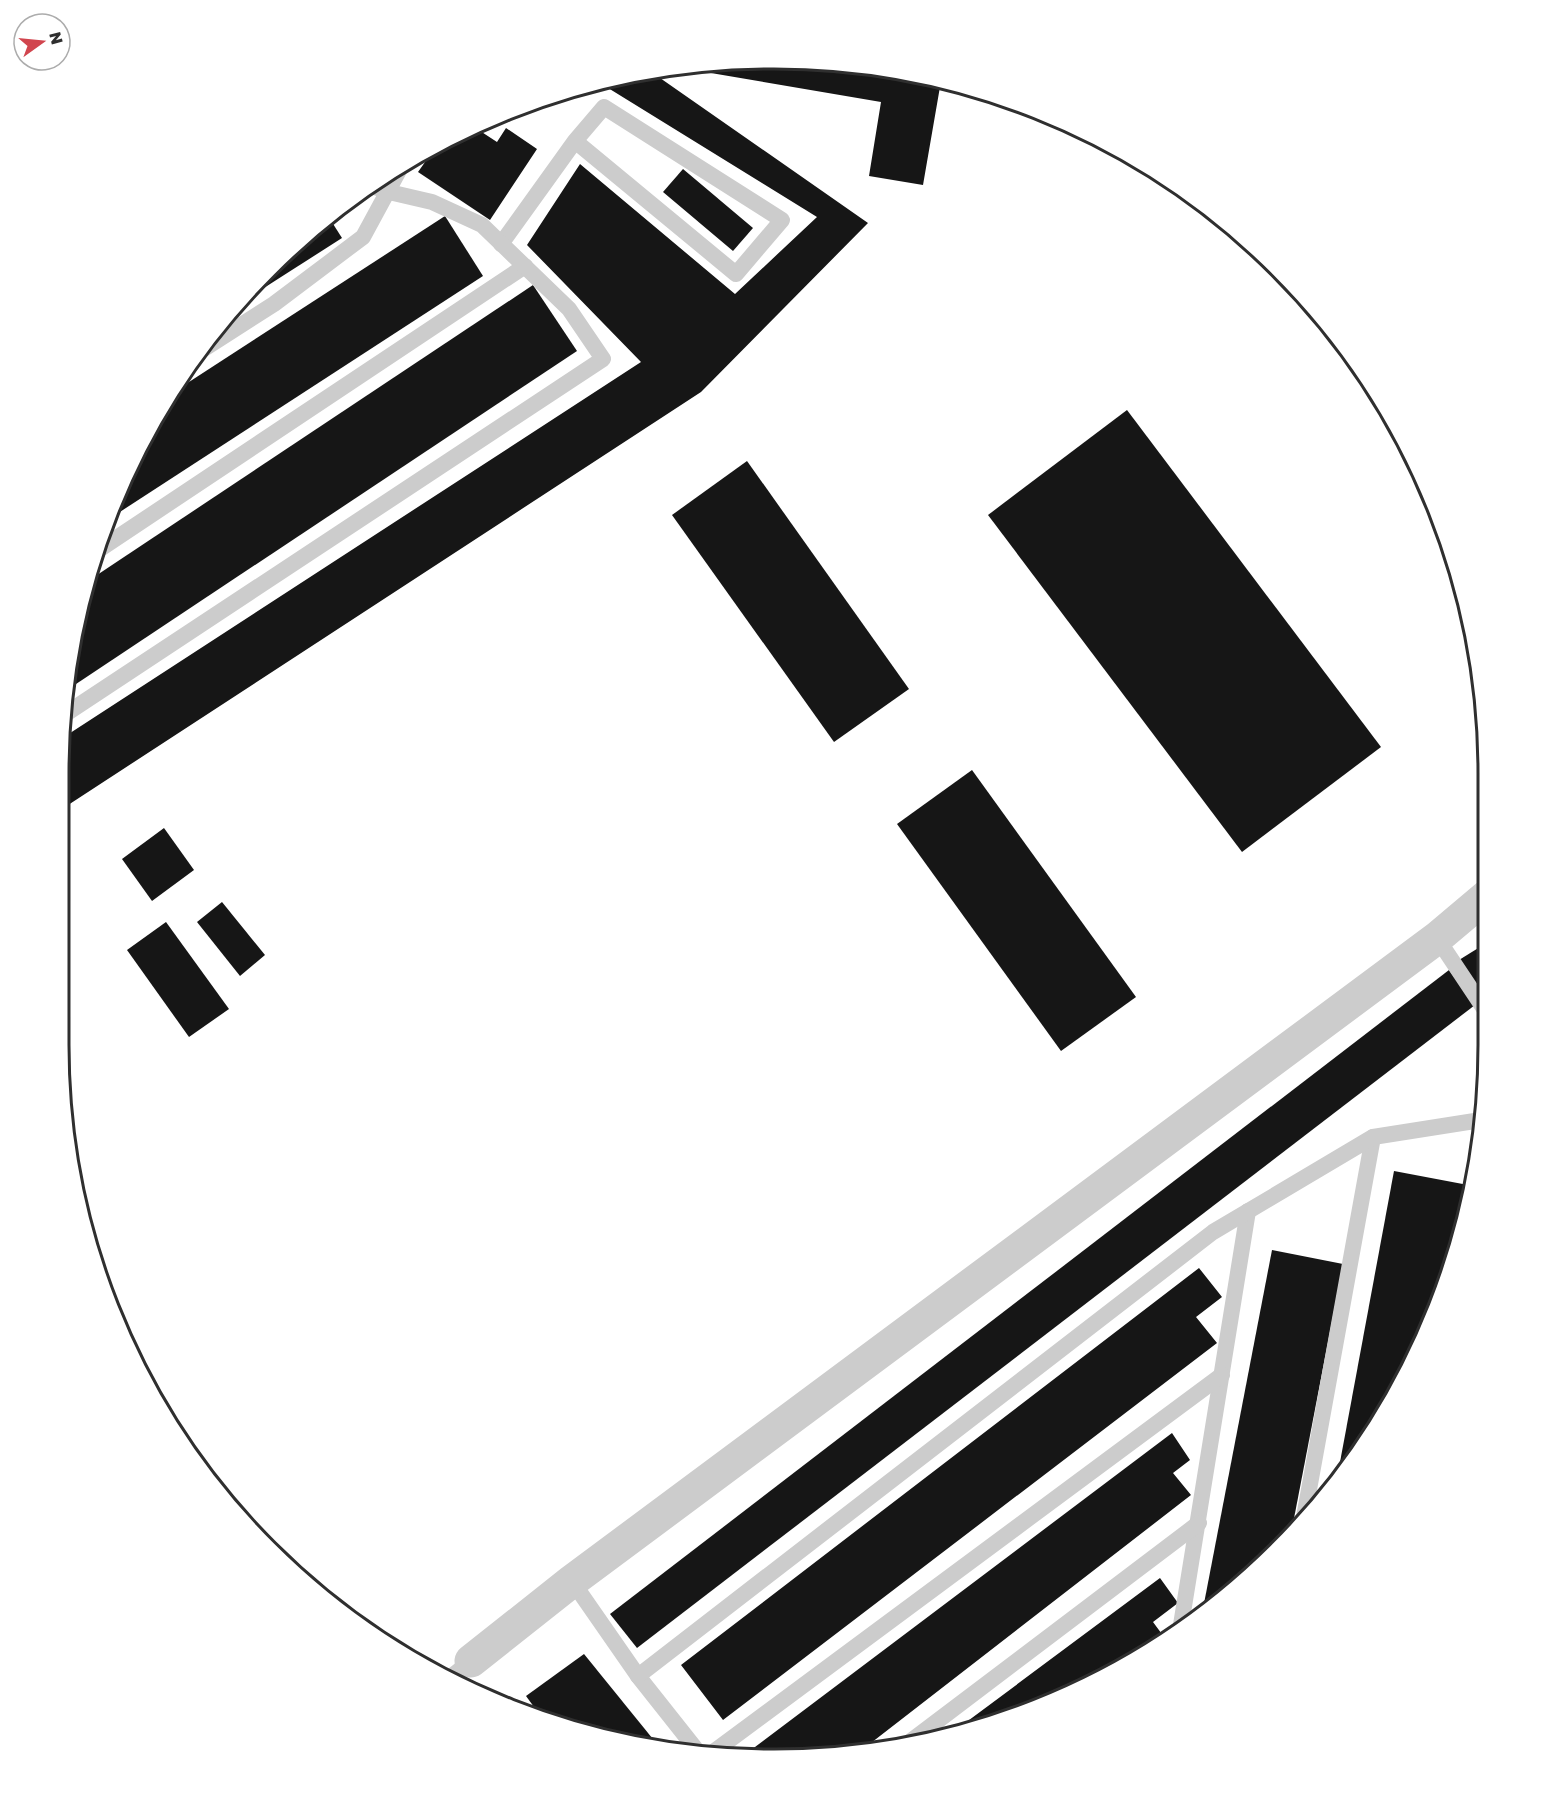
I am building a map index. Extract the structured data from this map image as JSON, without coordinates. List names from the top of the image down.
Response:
{
  "north": "right"
}
